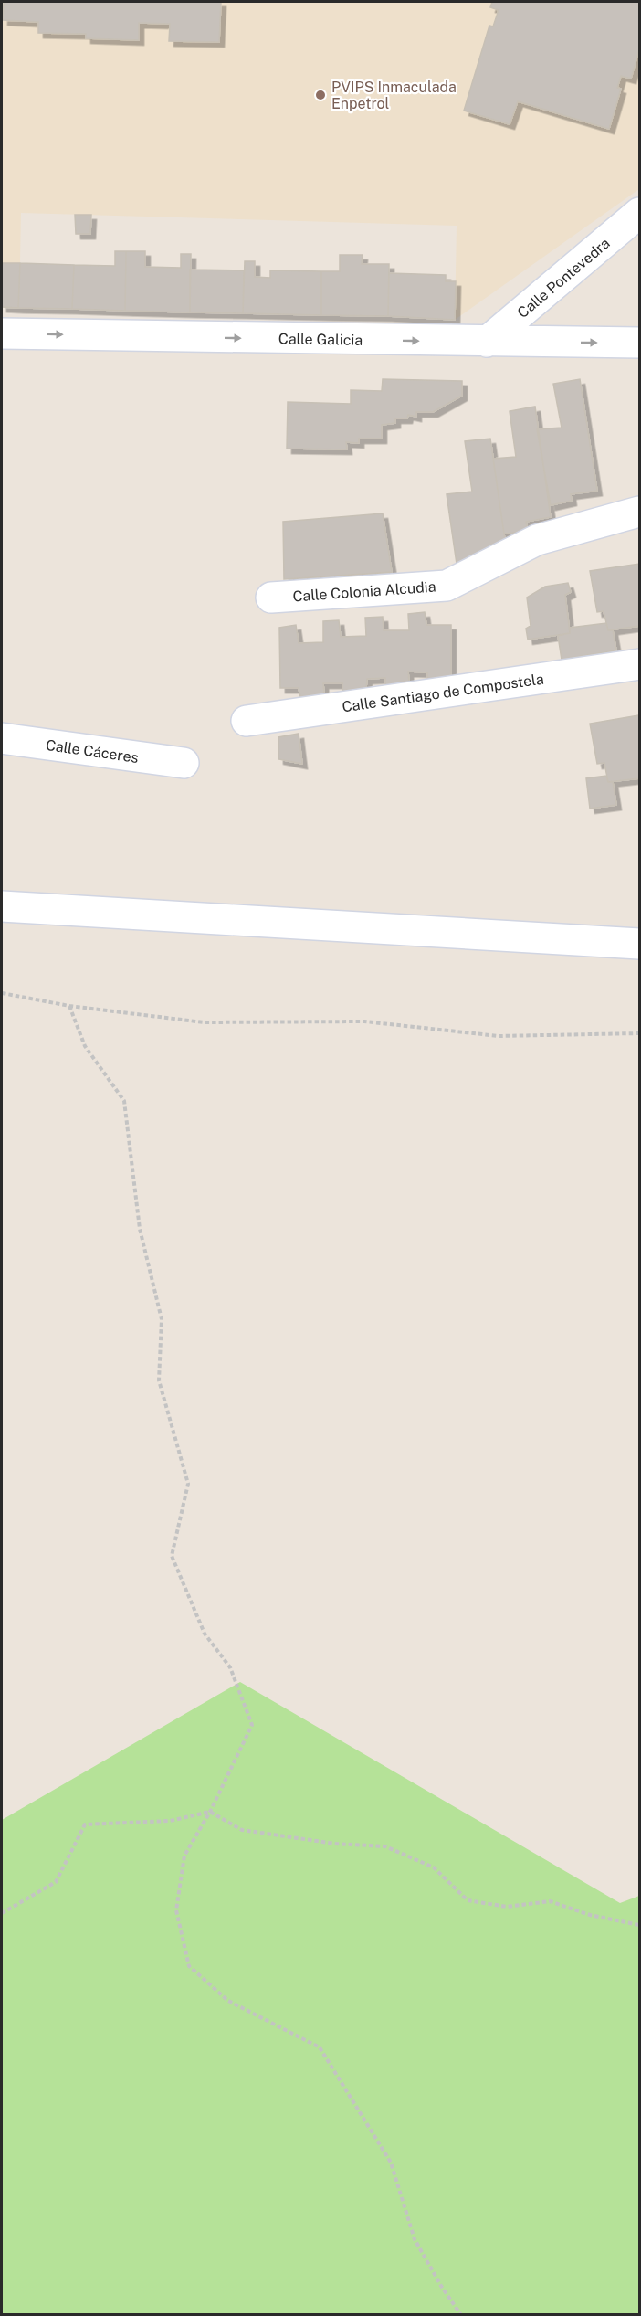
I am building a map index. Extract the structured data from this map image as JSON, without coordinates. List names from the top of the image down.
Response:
{
  "streets": {
    "street": [
      "Calle Pontevedra",
      "Calle Galicia",
      "Calle Colonia Alcudia",
      "Calle Santiago de Compostela",
      "Calle Cáceres"
    ]
  },
  "crossings": [
    ["Calle Pontevedra", "Calle Galicia"]
  ],
  "one_way": ["Calle Galicia"],
  "places": ["PVIPS Inmaculada Enpetrol"]
}
